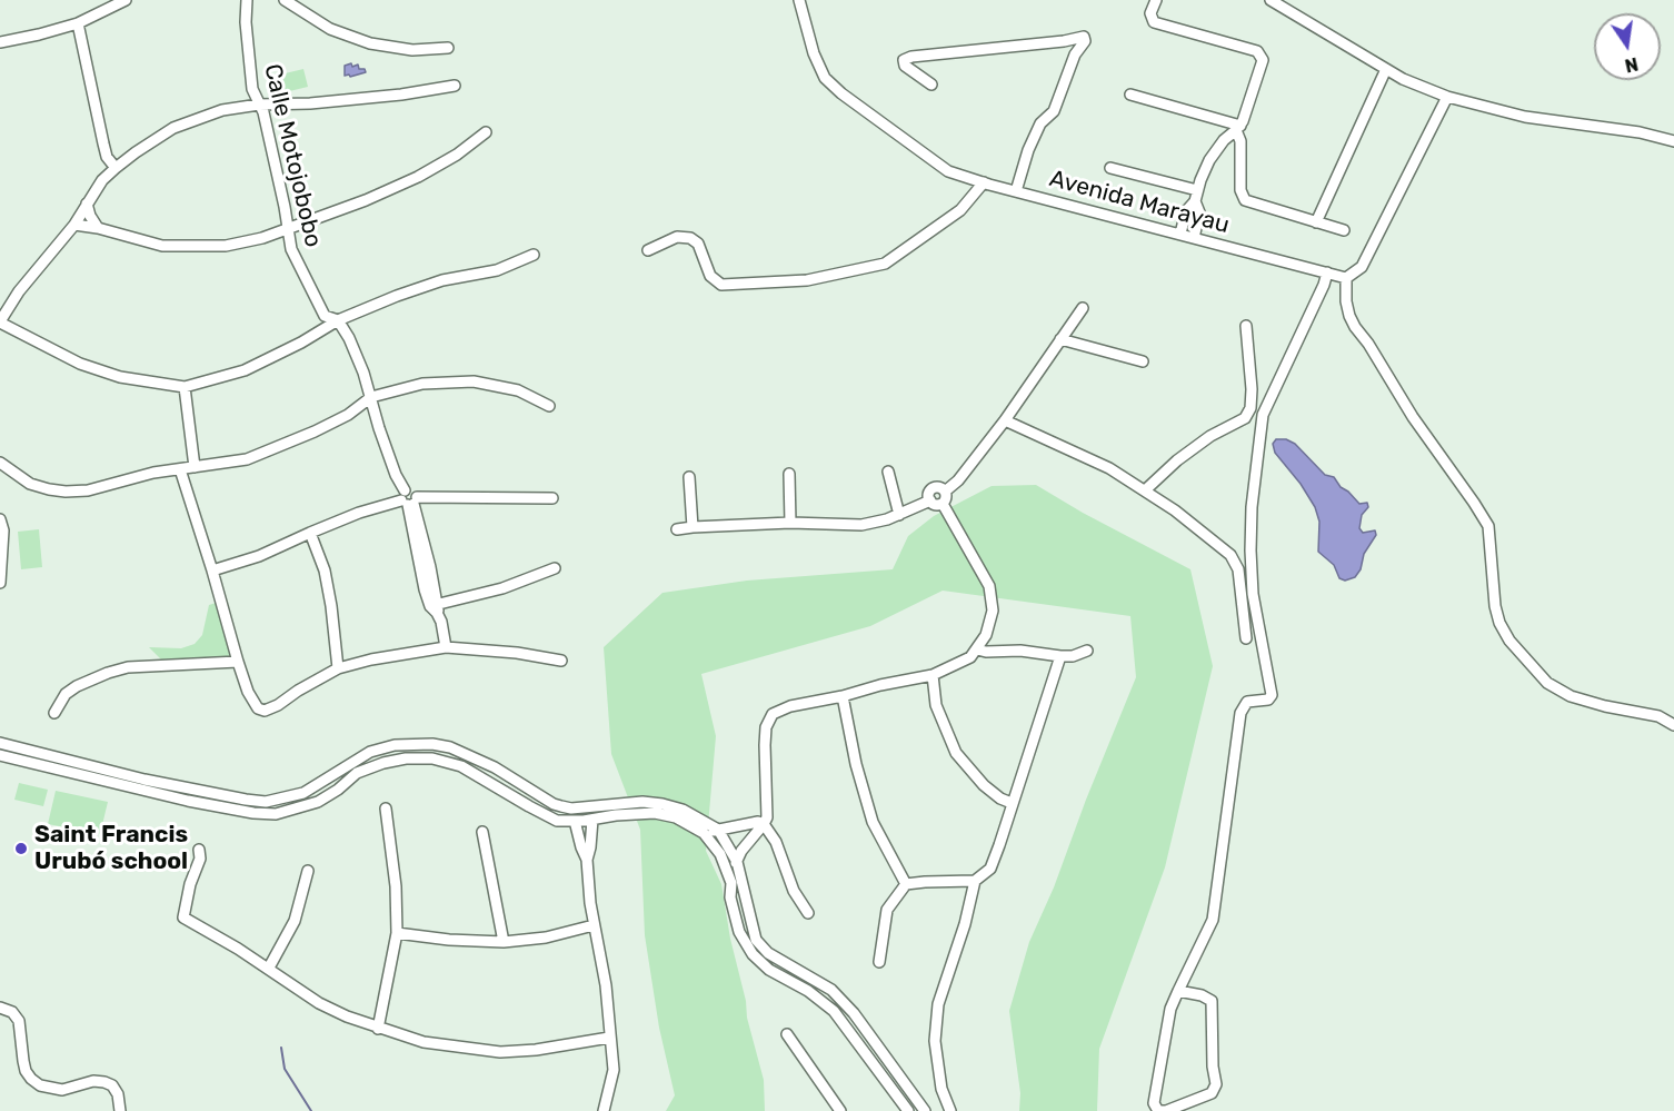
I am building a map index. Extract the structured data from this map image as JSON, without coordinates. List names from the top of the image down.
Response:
{
  "streets": {
    "street": ["Calle Motojobobo", "Avenida Marayau"]
  },
  "places": ["Saint Francis Urubó school"],
  "north": "bottom"
}
